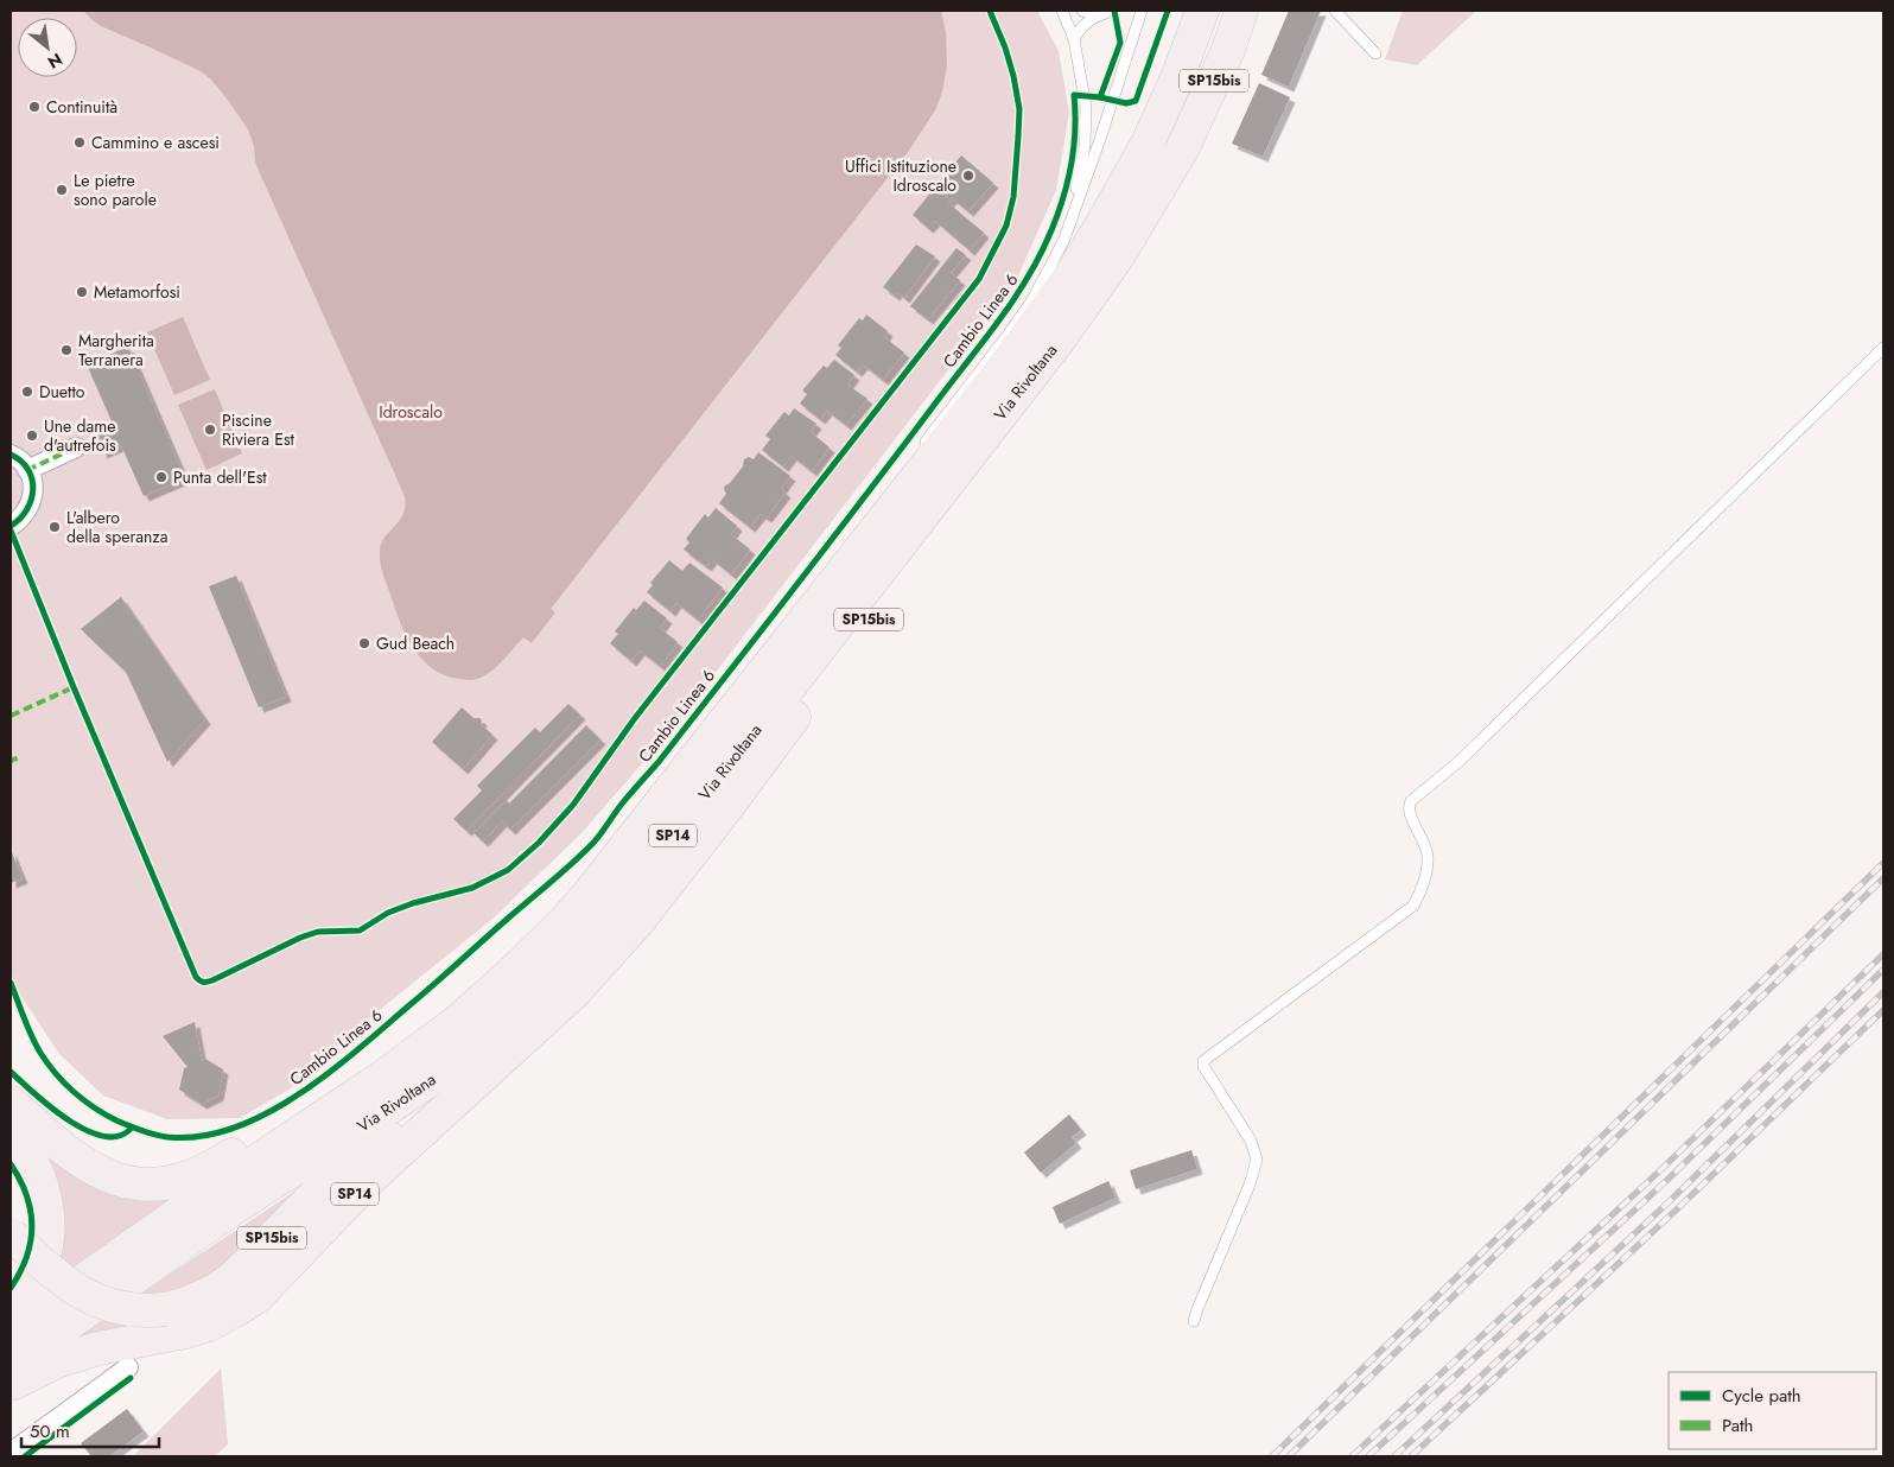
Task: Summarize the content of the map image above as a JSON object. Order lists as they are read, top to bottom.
{
  "streets": {
    "highway": ["SP15bis", "Via Rivoltana", "SP14"],
    "cycle path": ["Cambio Linea 6"]
  },
  "crossings": [
    ["SP15bis", "Via Rivoltana"],
    ["SP15bis", "SP14"]
  ],
  "parks": ["Idroscalo"],
  "places": [
    "Continuità",
    "Cammino e ascesi",
    "Uffici Istituzione Idroscalo",
    "Le pietre sono parole",
    "Metamorfosi",
    "Margherita Terranera",
    "Duetto",
    "Piscine Riviera Est",
    "Une dame d'autrefois",
    "Punta dell'Est",
    "L'albero della speranza",
    "Gud Beach"
  ],
  "legend": ["Cycle path", "Path"],
  "scale_bar": "50 m",
  "north": "bottom right"
}
